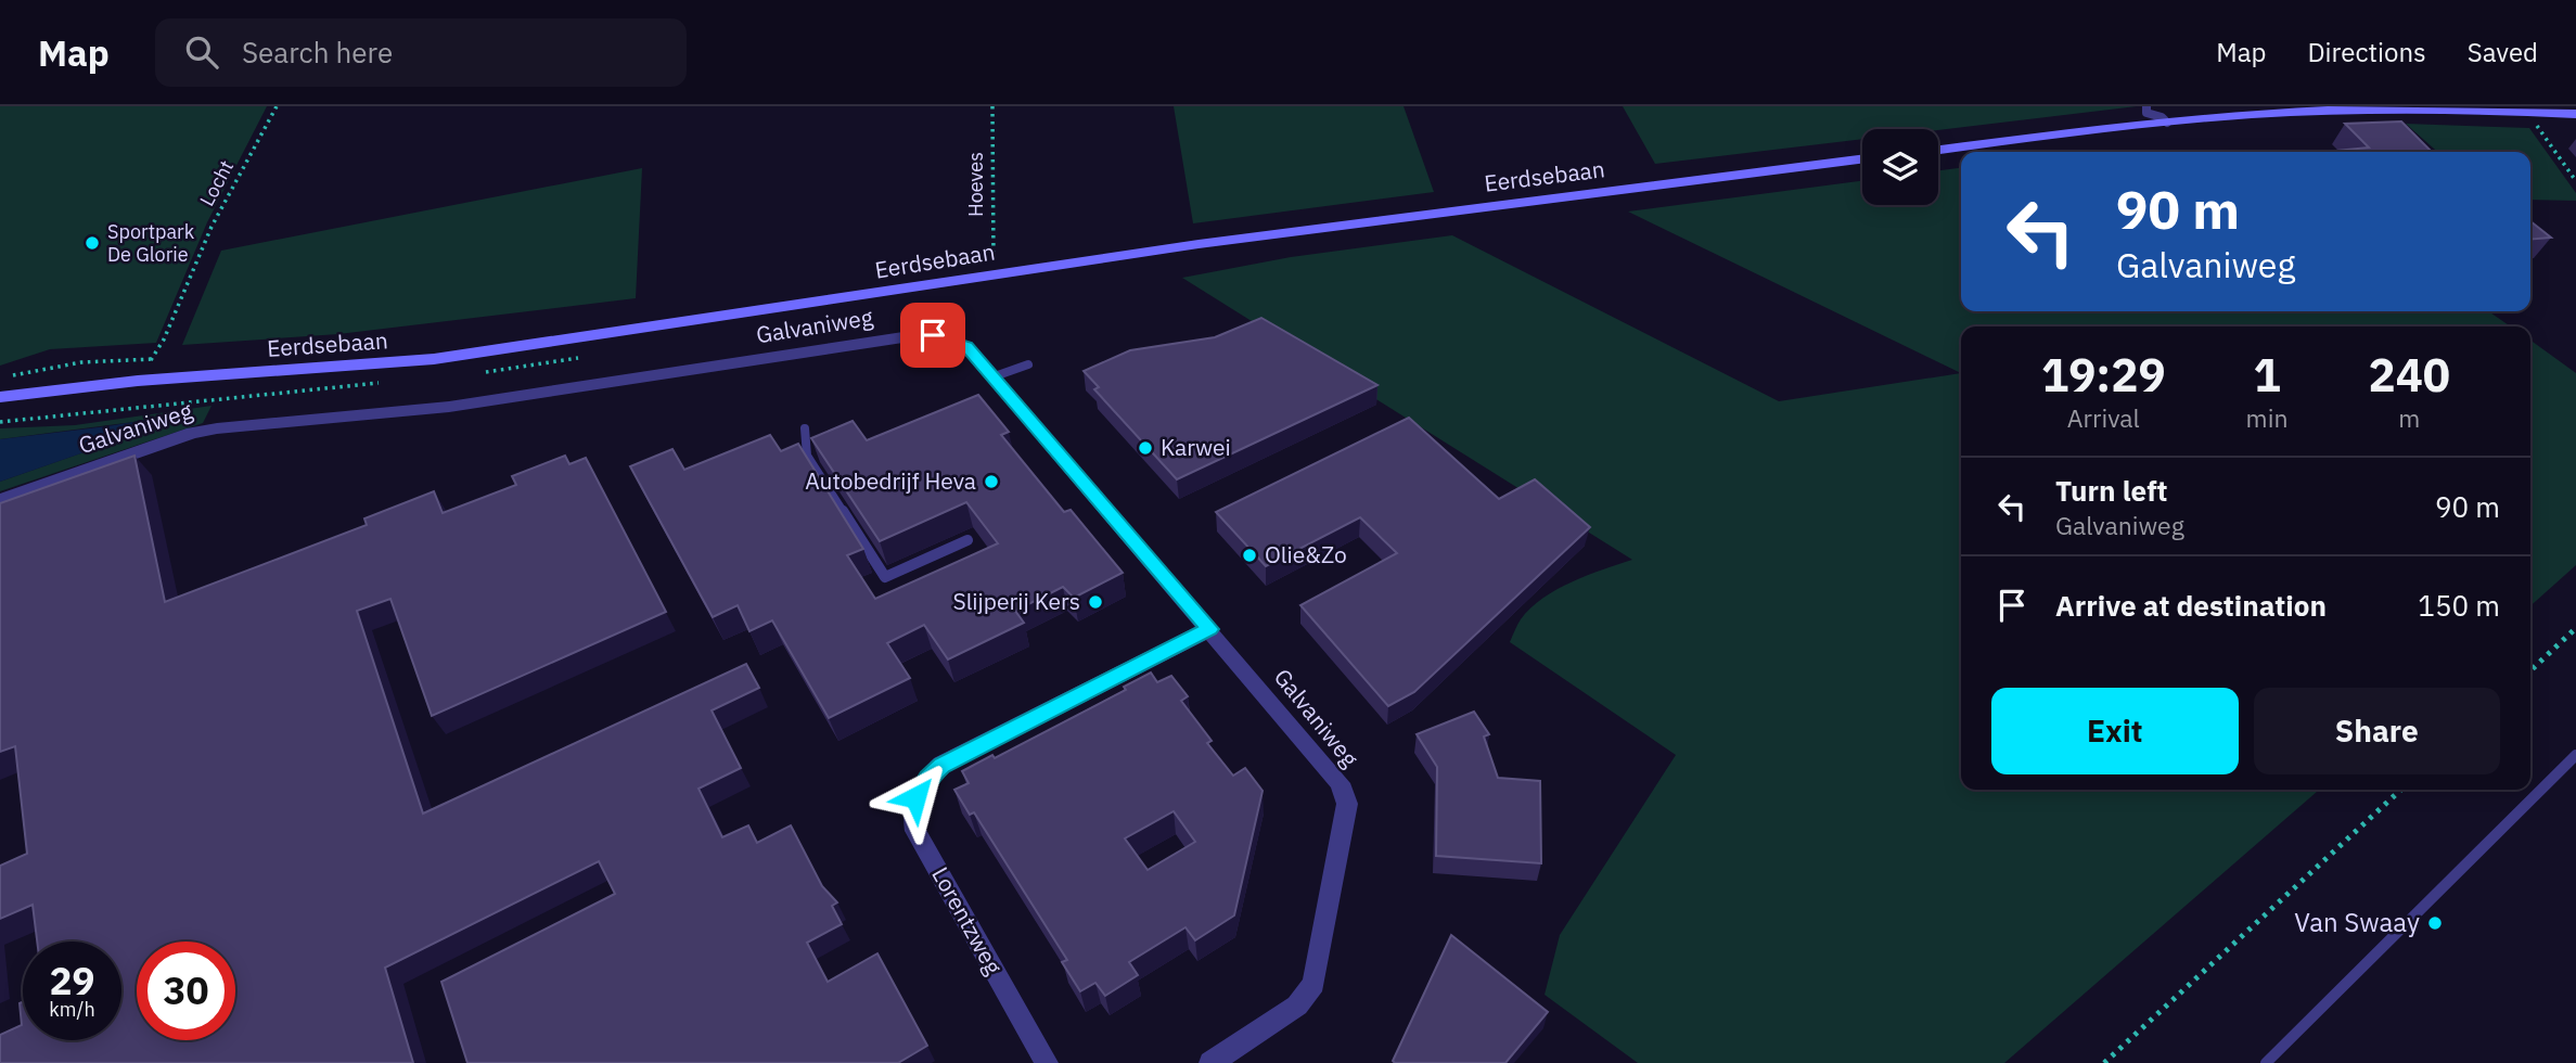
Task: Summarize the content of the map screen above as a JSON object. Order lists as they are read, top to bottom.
{
  "streets": {
    "main road": ["Eerdsebaan"],
    "street": ["Galvaniweg", "Lorentzweg"],
    "path": ["Locht", "Hoeves"]
  },
  "crossings": [
    ["Galvaniweg", "Lorentzweg"]
  ],
  "places": [
    "Sportpark De Glorie",
    "Karwei",
    "Autobedrijf Heva",
    "Olie&Zo",
    "Slijperij Kers",
    "Van Swaay"
  ],
  "page": {
    "header": "Map",
    "search": "Search here",
    "nav": ["Map", "Directions", "Saved"],
    "turn": ["90 m", "Galvaniweg"],
    "eta": [
      "19:29",
      "Arrival",
      "1",
      "min",
      "240",
      "m"
    ],
    "list": [
      {
        "name": "Turn left",
        "note": "Galvaniweg",
        "value": "90 m"
      },
      {
        "name": "Arrive at destination",
        "value": "150 m"
      }
    ],
    "buttons": ["Exit", "Share"],
    "speed": "29 km/h",
    "limit": "30"
  }
}
